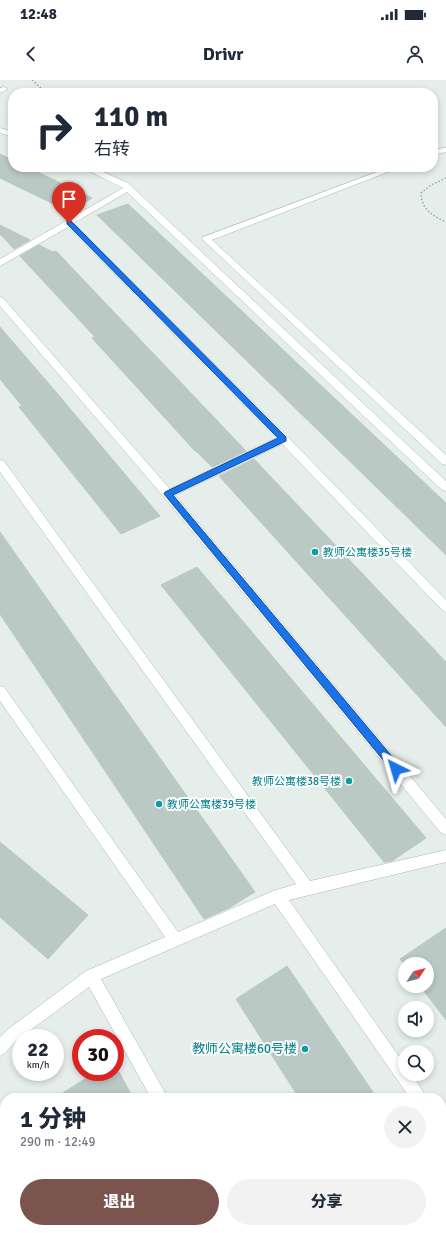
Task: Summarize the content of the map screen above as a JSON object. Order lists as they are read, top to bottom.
{
  "places": [
    "教师公寓楼35号楼",
    "教师公寓楼38号楼",
    "教师公寓楼39号楼",
    "教师公寓楼60号楼"
  ],
  "north": "top right",
  "page": {
    "status": "12:48",
    "header": "Drivr",
    "turn": ["110 m", "右转"],
    "speed": "22 km/h",
    "limit": "30",
    "heading": ["1 分钟", "290 m · 12:49"],
    "buttons": ["退出", "分享"]
  }
}
